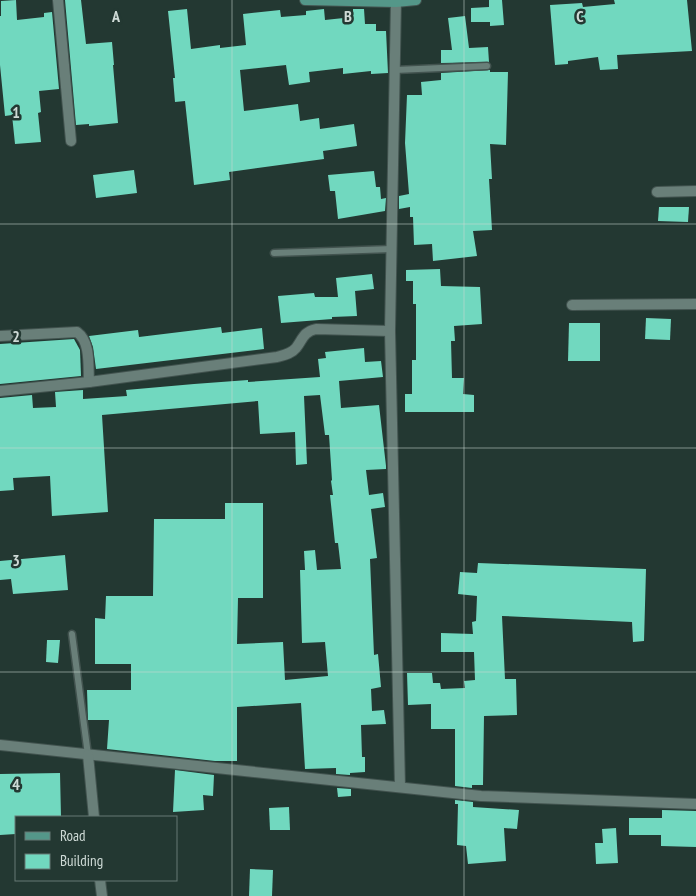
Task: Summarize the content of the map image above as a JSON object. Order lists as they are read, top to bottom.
{
  "legend": ["Road", "Building"],
  "grid": {
    "columns": ["A", "B", "C"],
    "rows": [
      "1",
      "2",
      "3",
      "4"
    ]
  }
}
